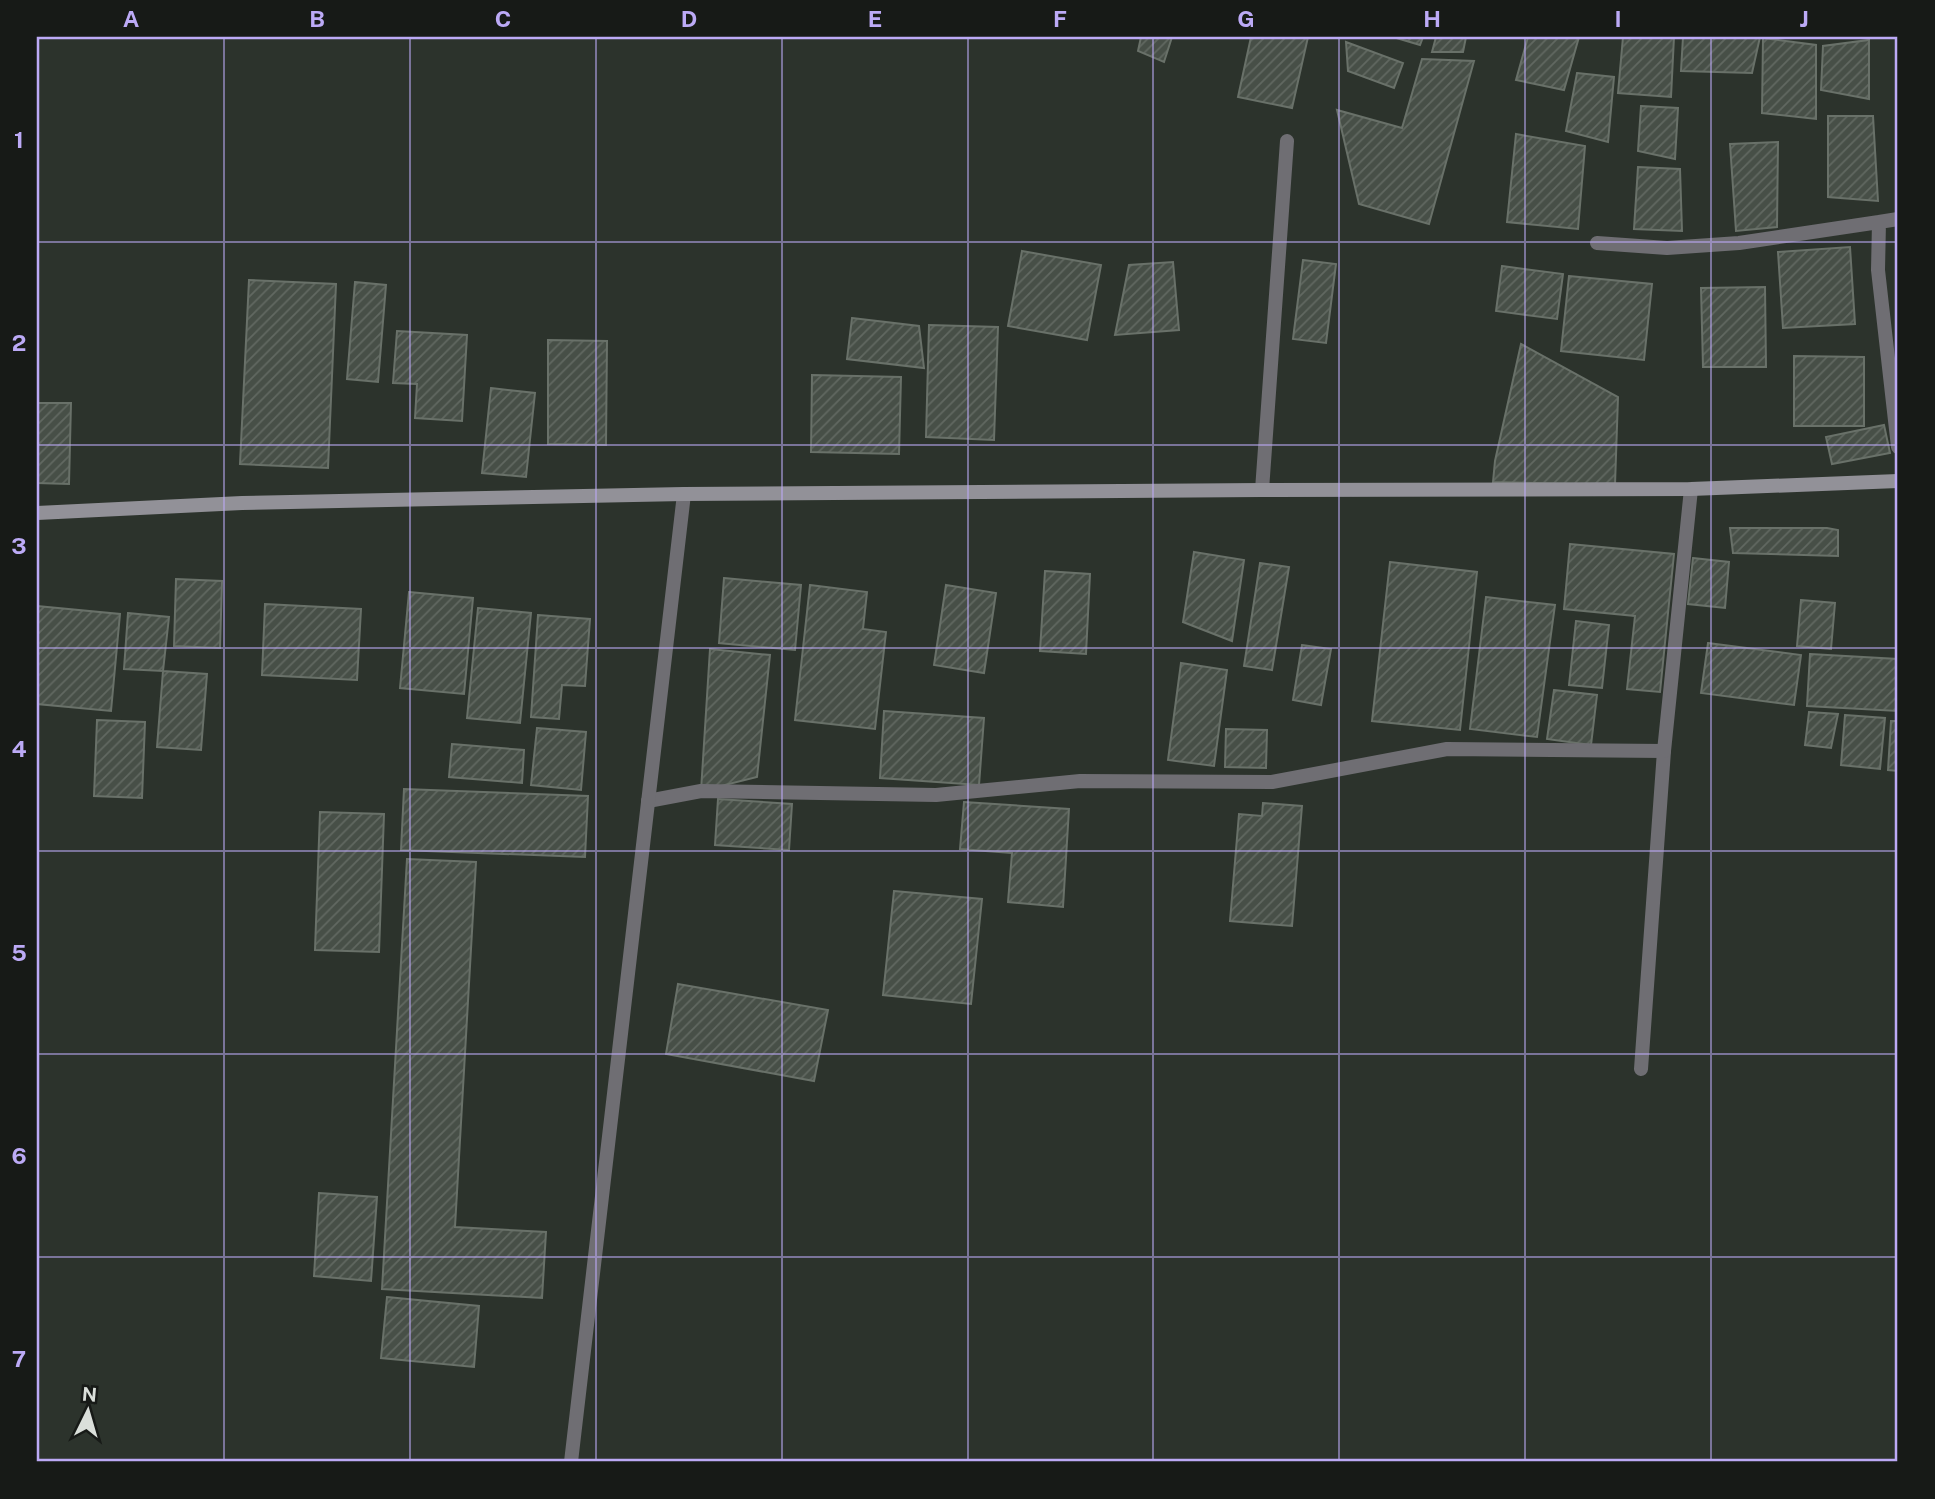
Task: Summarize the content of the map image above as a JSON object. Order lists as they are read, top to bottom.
{
  "north": "top",
  "grid": {
    "columns": [
      "A",
      "B",
      "C",
      "D",
      "E",
      "F",
      "G",
      "H",
      "I",
      "J"
    ],
    "rows": [
      "1",
      "2",
      "3",
      "4",
      "5",
      "6",
      "7"
    ]
  }
}
